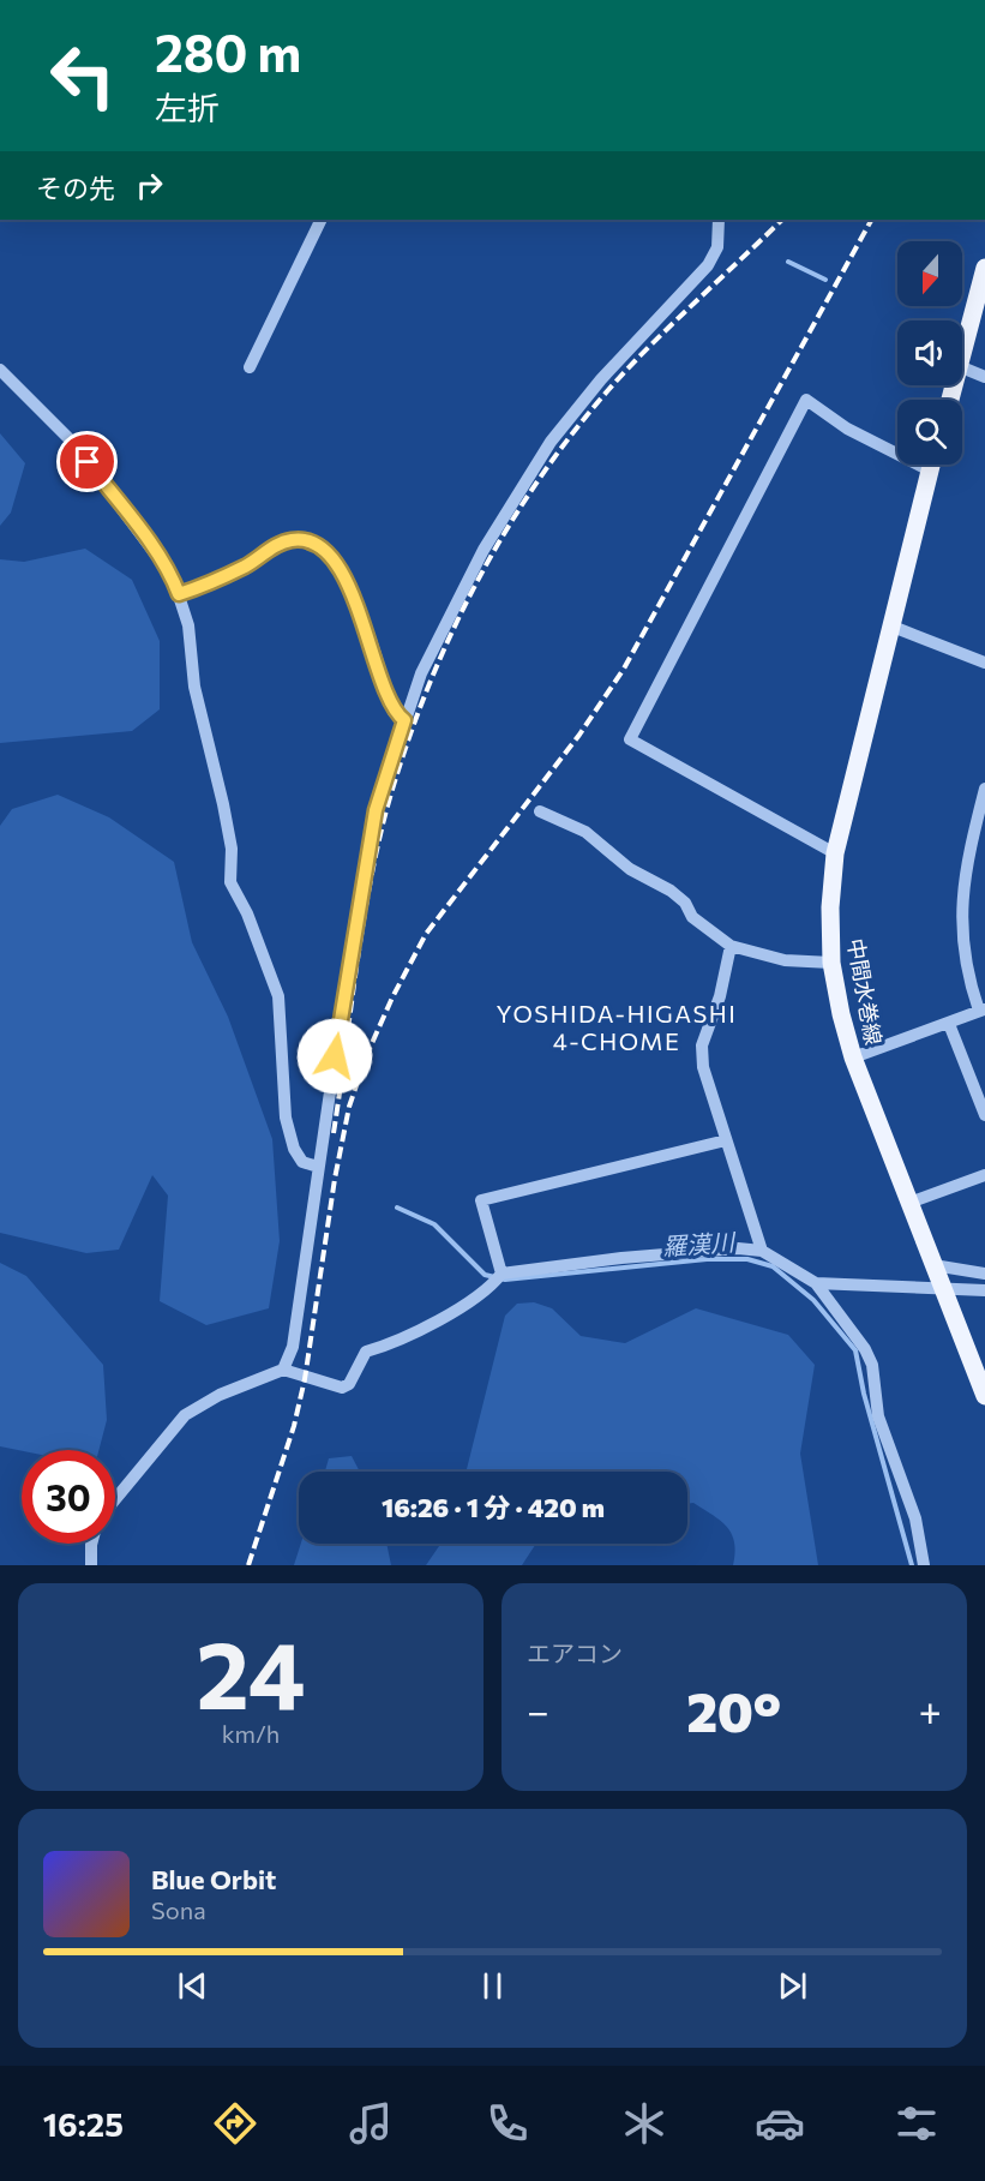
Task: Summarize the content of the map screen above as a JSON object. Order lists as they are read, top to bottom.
{
  "streets": {
    "main road": ["中間水巻線"]
  },
  "districts": ["YOSHIDA-HIGASHI 4-CHOME"],
  "water": ["羅漢川"],
  "north": "bottom",
  "page": {
    "turn": ["280 m", "左折"],
    "then": "その先",
    "limit": "30",
    "trip": "16:26 · 1 分 · 420 m",
    "tile": [
      ["24", "km/h"],
      "エアコン"
    ],
    "heat": ["−", "20°", "+"],
    "song": ["Blue Orbit", "Sona"],
    "tabs": "16:25"
  }
}
